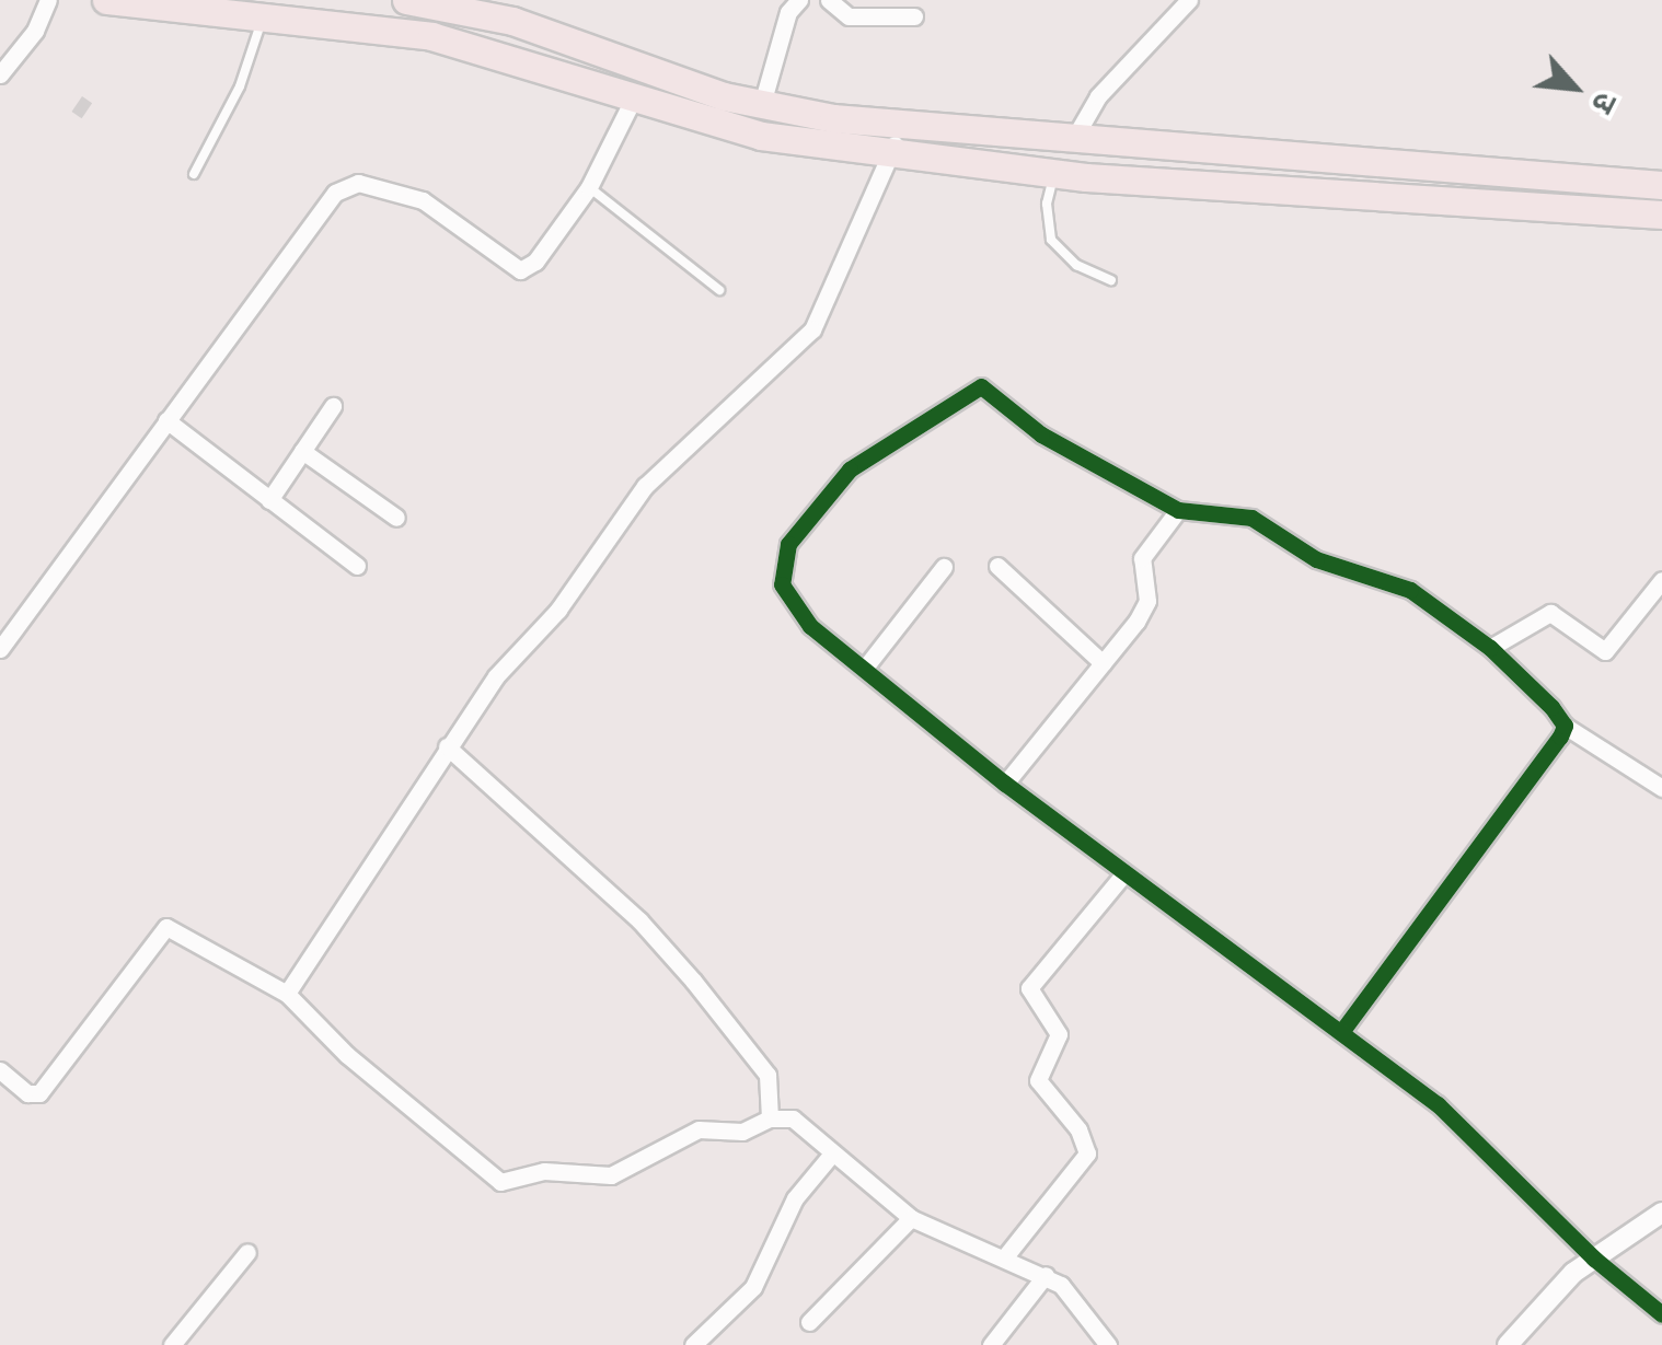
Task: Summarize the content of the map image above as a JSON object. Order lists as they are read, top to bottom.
{
  "north": "bottom right"
}
